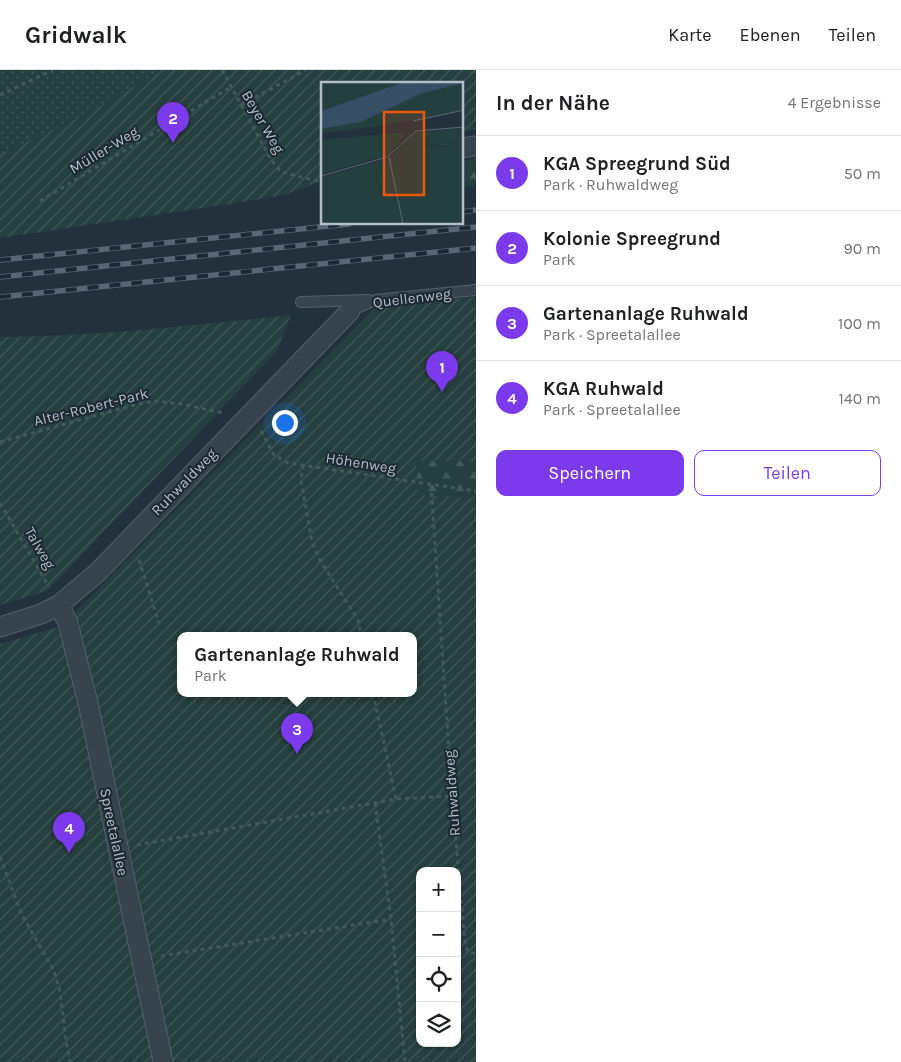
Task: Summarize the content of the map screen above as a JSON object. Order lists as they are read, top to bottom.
{
  "streets": {
    "street": ["Ruhwaldweg", "Spreetalallee"],
    "lane": ["Quellenweg"],
    "path": [
      "Beyer Weg",
      "Müller-Weg",
      "Alter-Robert-Park",
      "Höhenweg",
      "Talweg"
    ]
  },
  "crossings": [
    ["Beyer Weg", "Müller-Weg"],
    ["Quellenweg", "Ruhwaldweg"],
    ["Alter-Robert-Park", "Höhenweg"],
    ["Alter-Robert-Park", "Ruhwaldweg"],
    ["Höhenweg", "Ruhwaldweg"],
    ["Ruhwaldweg", "Talweg"],
    ["Ruhwaldweg", "Spreetalallee"],
    ["Talweg", "Spreetalallee"]
  ],
  "page": {
    "header": "Gridwalk",
    "nav": ["Karte", "Ebenen", "Teilen"],
    "heading": ["In der Nähe", "4 Ergebnisse"],
    "pins": [
      "2",
      "1",
      "3",
      "4"
    ],
    "list": [
      {
        "mark": "1",
        "name": "KGA Spreegrund Süd",
        "note": "Park · Ruhwaldweg",
        "value": "50 m"
      },
      {
        "mark": "2",
        "name": "Kolonie Spreegrund",
        "note": "Park",
        "value": "90 m"
      },
      {
        "mark": "3",
        "name": "Gartenanlage Ruhwald",
        "note": "Park · Spreetalallee",
        "value": "100 m"
      },
      {
        "mark": "4",
        "name": "KGA Ruhwald",
        "note": "Park · Spreetalallee",
        "value": "140 m"
      }
    ],
    "buttons": ["Speichern", "Teilen"],
    "popup": ["Gartenanlage Ruhwald", "Park"],
    "map_buttons": ["+", "−"]
  }
}
